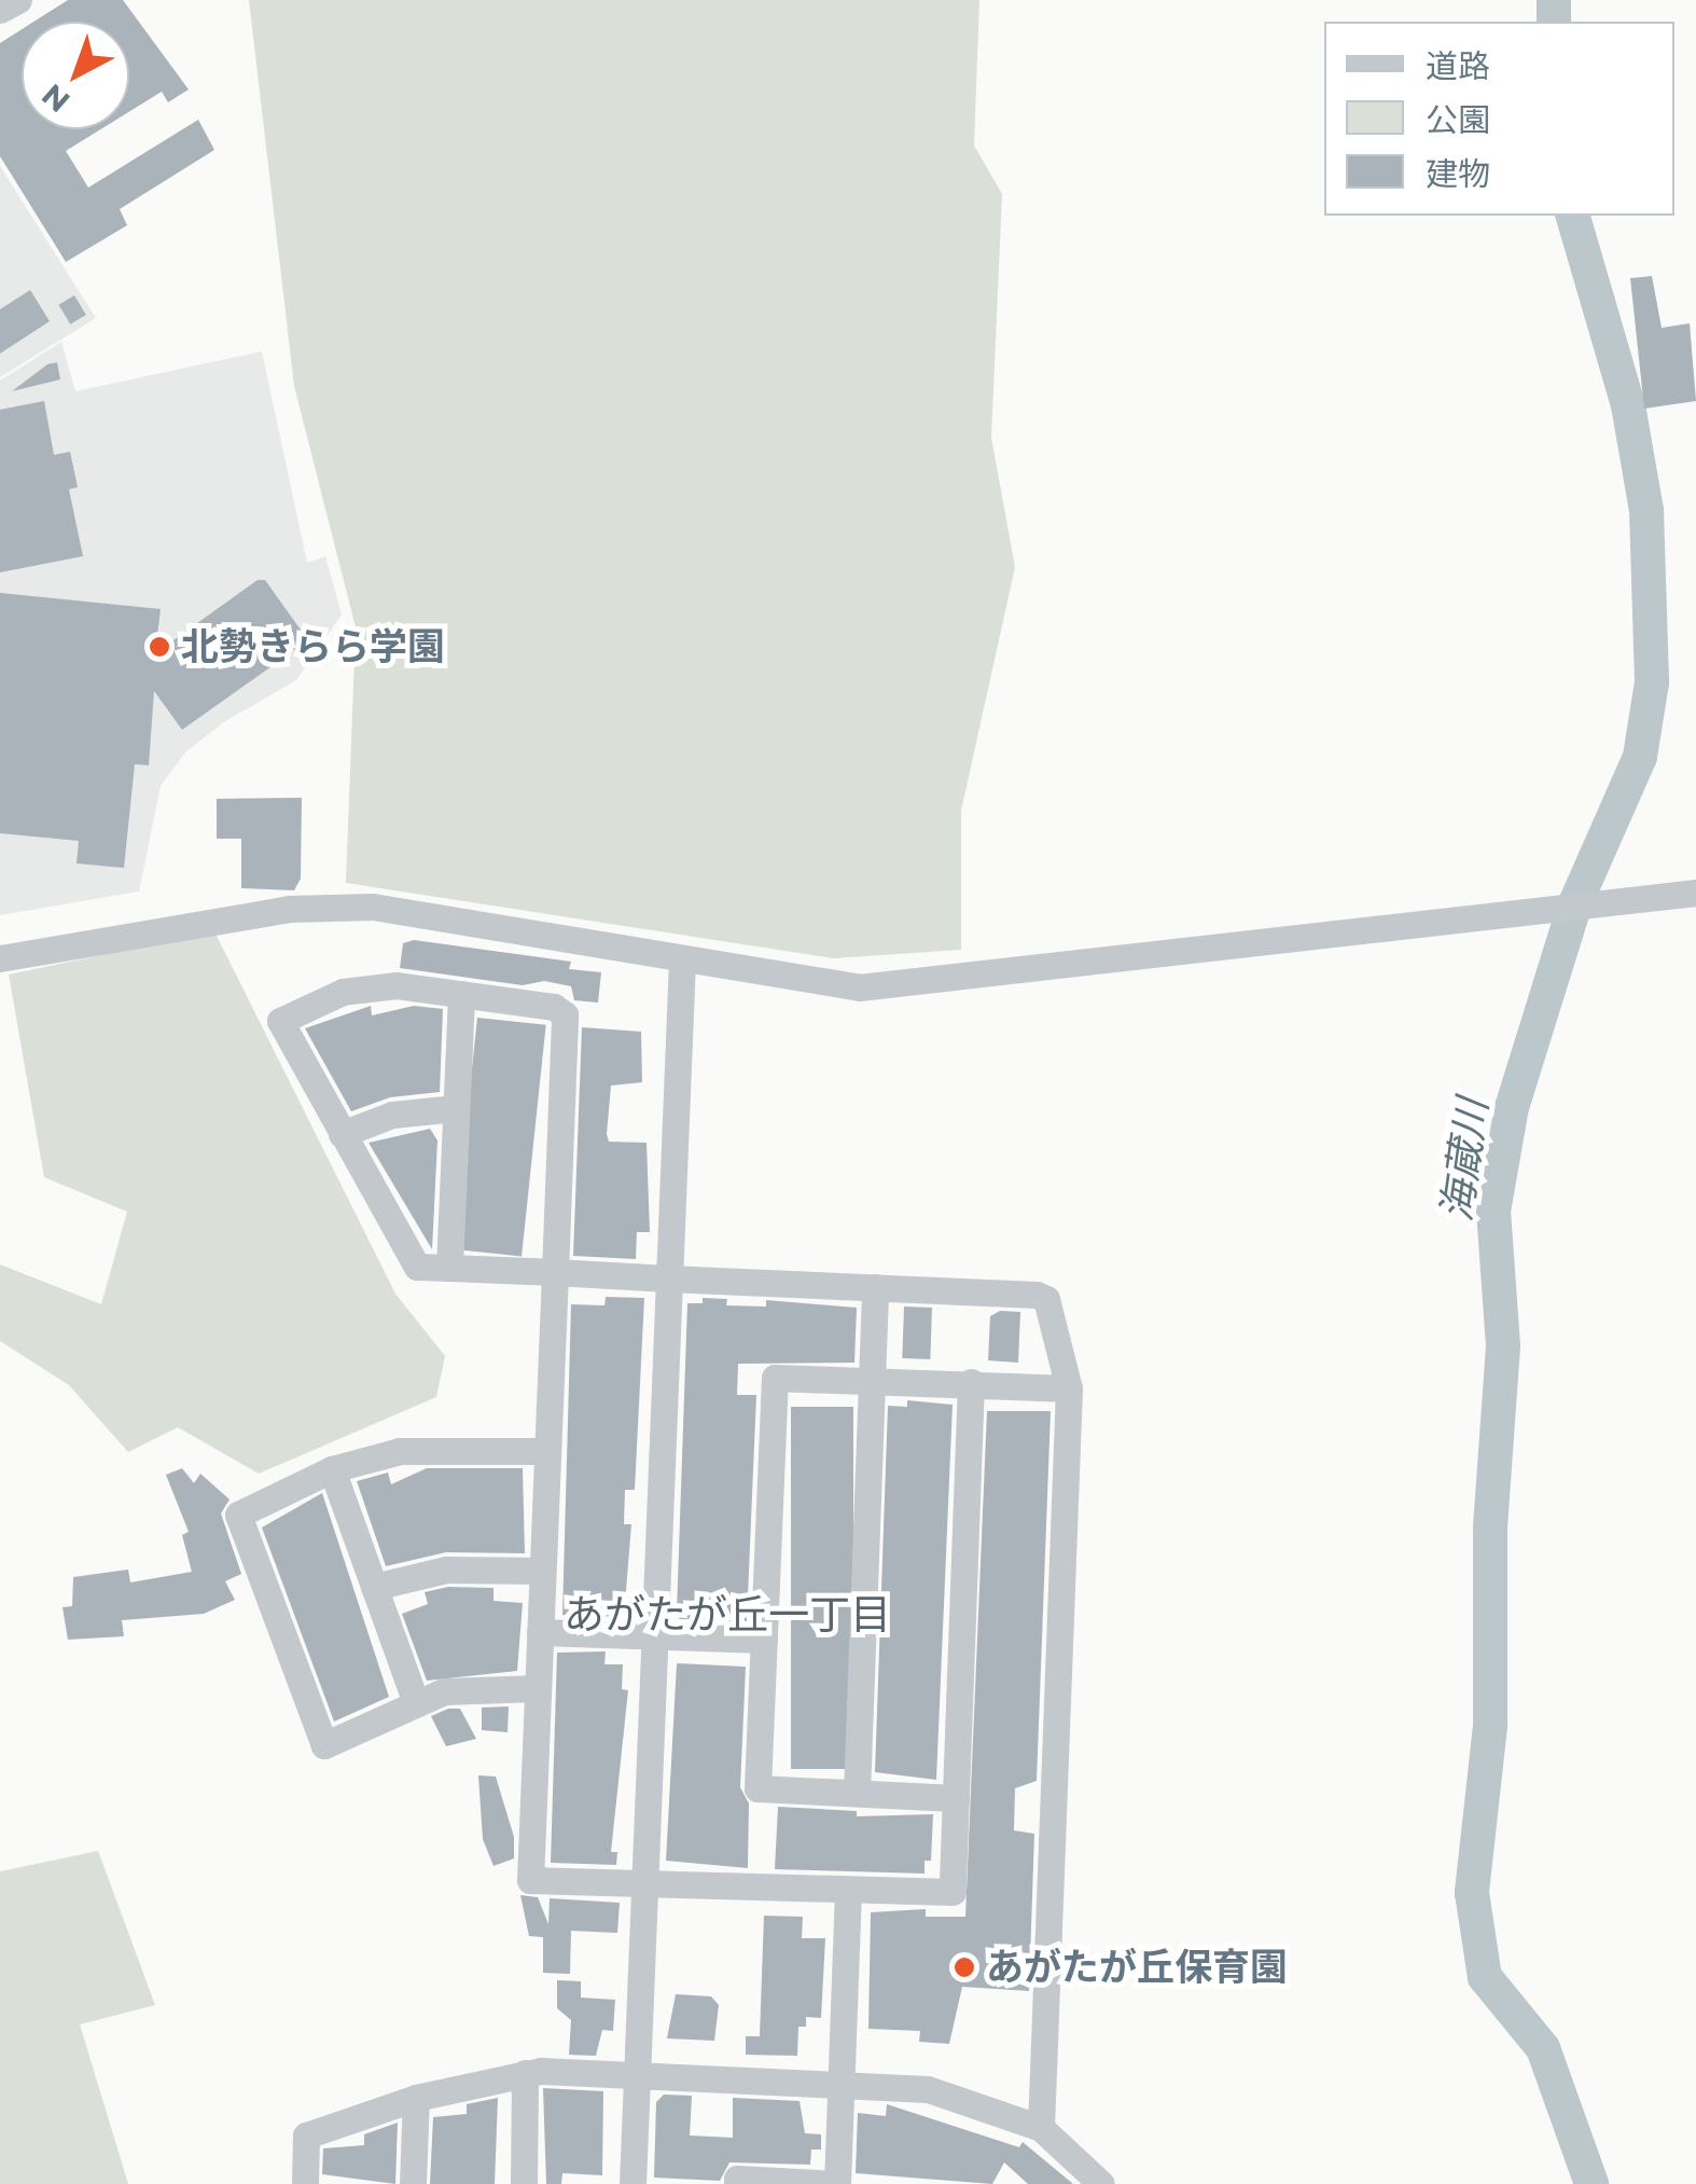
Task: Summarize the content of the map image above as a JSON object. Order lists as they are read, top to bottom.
{
  "districts": ["あがたが丘一丁目"],
  "water": ["海蔵川"],
  "places": ["北勢きらら学園", "あがたが丘保育園"],
  "legend": ["道路", "公園", "建物"],
  "north": "bottom left"
}
